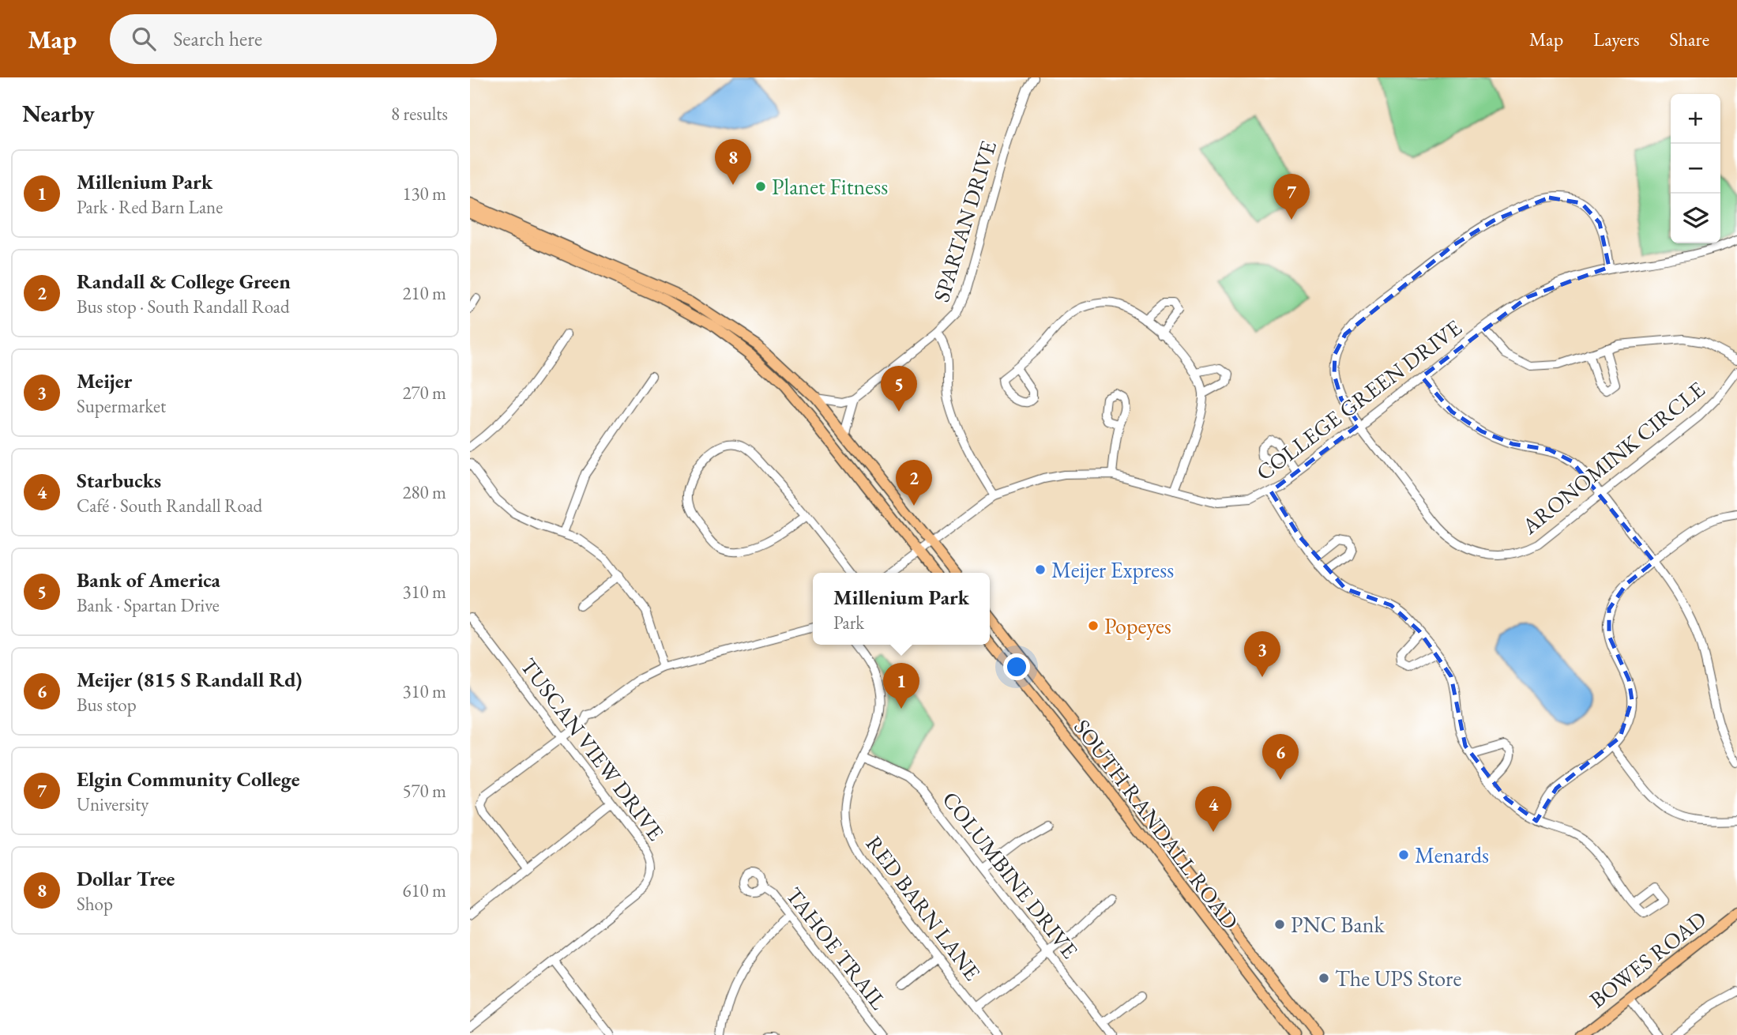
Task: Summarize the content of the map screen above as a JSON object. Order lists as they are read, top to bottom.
{
  "streets": {
    "main road": ["SOUTH RANDALL ROAD", "BOWES ROAD"],
    "street": [
      "SPARTAN DRIVE",
      "COLLEGE GREEN DRIVE",
      "ARONOMINK CIRCLE",
      "TUSCAN VIEW DRIVE",
      "COLUMBINE DRIVE",
      "RED BARN LANE",
      "TAHOE TRAIL"
    ]
  },
  "crossings": [
    ["COLLEGE GREEN DRIVE", "ARONOMINK CIRCLE"],
    ["COLUMBINE DRIVE", "RED BARN LANE"]
  ],
  "places": [
    "Planet Fitness",
    "Meijer Express",
    "Popeyes",
    "Menards",
    "PNC Bank",
    "The UPS Store"
  ],
  "page": {
    "header": "Map",
    "search": "Search here",
    "nav": ["Map", "Layers", "Share"],
    "heading": ["Nearby", "8 results"],
    "map_buttons": ["+", "−"],
    "pins": [
      "8",
      "7",
      "5",
      "2",
      "3",
      "1",
      "6",
      "4"
    ],
    "list": [
      {
        "mark": "1",
        "name": "Millenium Park",
        "note": "Park · Red Barn Lane",
        "value": "130 m"
      },
      {
        "mark": "2",
        "name": "Randall & College Green",
        "note": "Bus stop · South Randall Road",
        "value": "210 m"
      },
      {
        "mark": "3",
        "name": "Meijer",
        "note": "Supermarket",
        "value": "270 m"
      },
      {
        "mark": "4",
        "name": "Starbucks",
        "note": "Café · South Randall Road",
        "value": "280 m"
      },
      {
        "mark": "5",
        "name": "Bank of America",
        "note": "Bank · Spartan Drive",
        "value": "310 m"
      },
      {
        "mark": "6",
        "name": "Meijer (815 S Randall Rd)",
        "note": "Bus stop",
        "value": "310 m"
      },
      {
        "mark": "7",
        "name": "Elgin Community College",
        "note": "University",
        "value": "570 m"
      },
      {
        "mark": "8",
        "name": "Dollar Tree",
        "note": "Shop",
        "value": "610 m"
      }
    ],
    "popup": ["Millenium Park", "Park"]
  }
}
